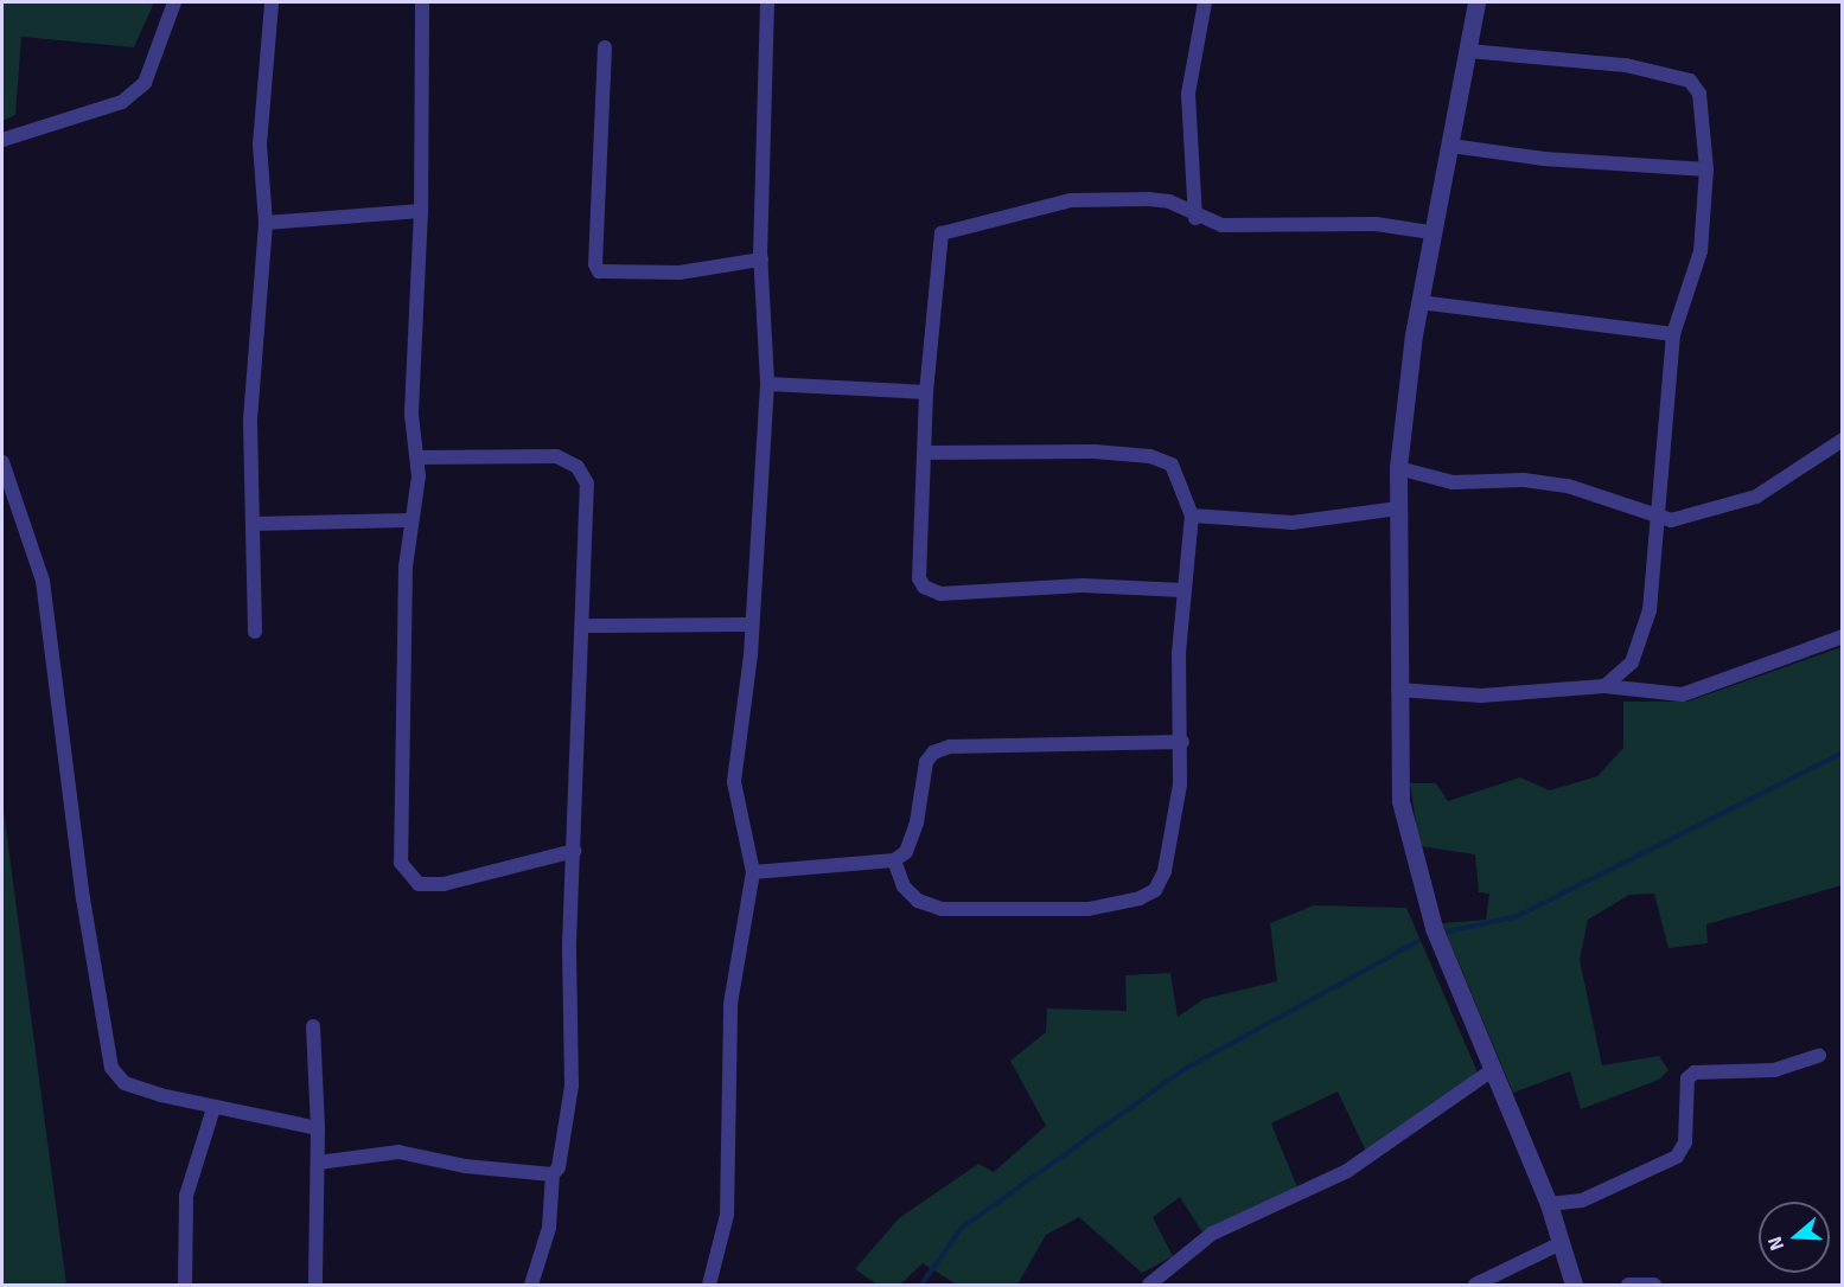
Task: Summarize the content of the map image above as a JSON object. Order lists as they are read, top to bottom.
{
  "north": "left"
}
